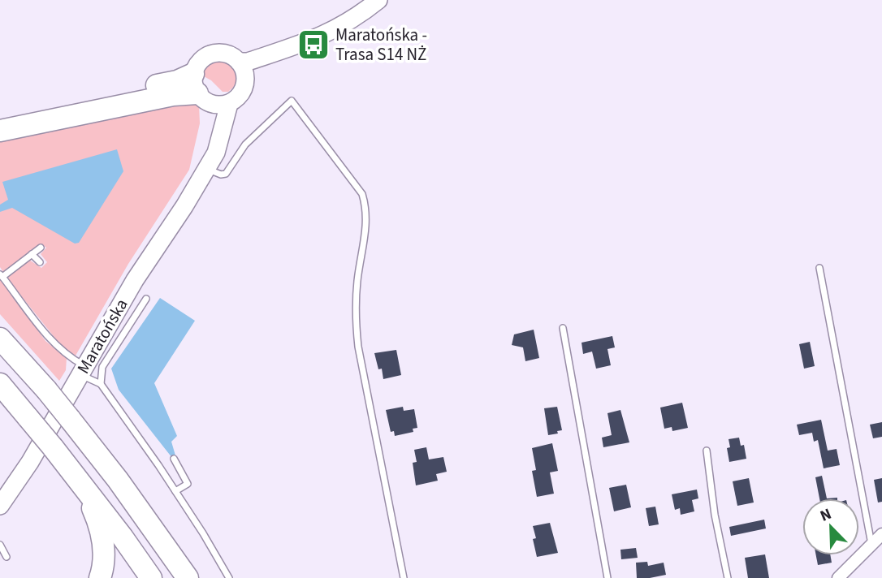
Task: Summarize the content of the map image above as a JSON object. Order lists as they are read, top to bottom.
{
  "streets": {
    "main road": ["Maratońska"]
  },
  "places": {
    "bus stop": ["Maratońska - Trasa S14 NŻ"]
  },
  "north": "top left"
}
